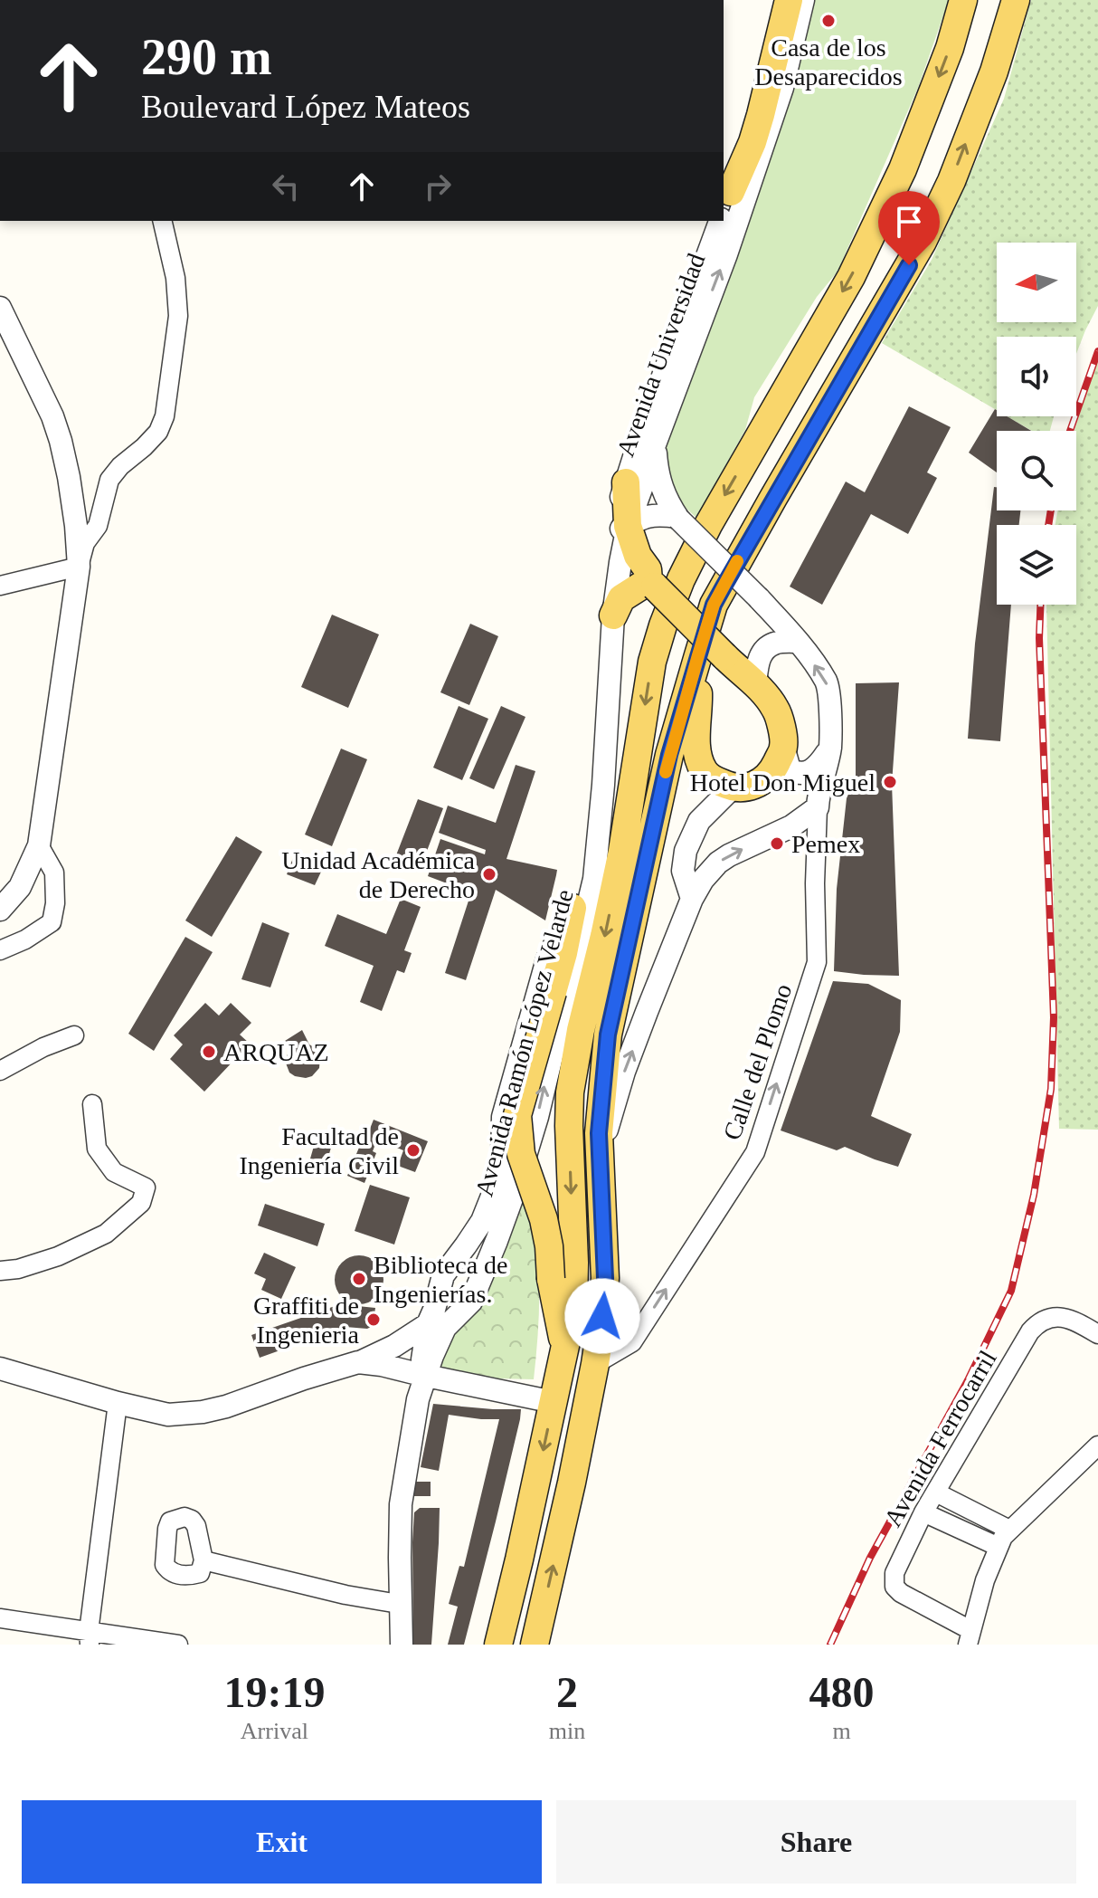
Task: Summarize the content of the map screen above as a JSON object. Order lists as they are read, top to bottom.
{
  "streets": {
    "street": [
      "Avenida Universidad",
      "Avenida Ramón López Velarde",
      "Calle del Plomo",
      "Avenida Ferrocarril"
    ]
  },
  "crossings": [
    ["Avenida Universidad", "Avenida Ramón López Velarde"]
  ],
  "places": [
    "Casa de los Desaparecidos",
    "Hotel Don Miguel",
    "Pemex",
    "Unidad Académica de Derecho",
    "ARQUAZ",
    "Facultad de Ingeniería Civil",
    "Biblioteca de Ingenierías.",
    "Graffiti de Ingenieria"
  ],
  "north": "left",
  "page": {
    "turn": ["290 m", "Boulevard López Mateos"],
    "eta": [
      "19:19",
      "Arrival",
      "2",
      "min",
      "480",
      "m"
    ],
    "buttons": ["Exit", "Share"]
  }
}
